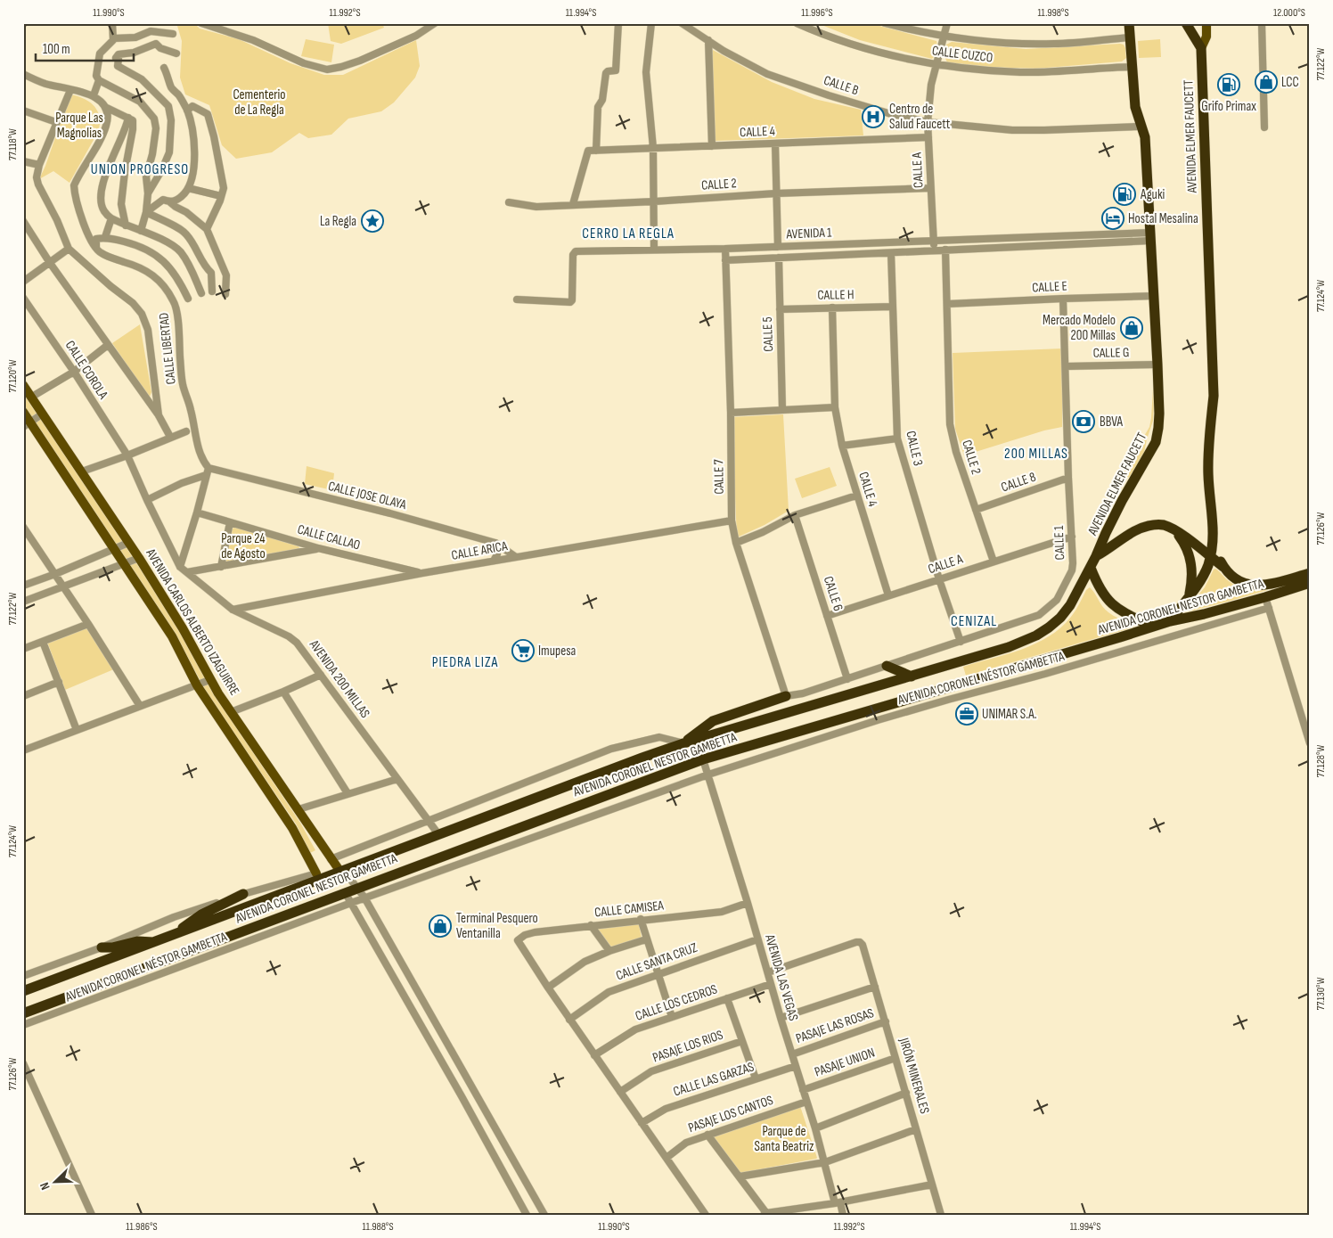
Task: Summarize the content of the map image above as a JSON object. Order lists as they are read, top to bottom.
{
  "streets": {
    "highway": ["AVENIDA ELMER FAUCETT", "AVENIDA CORONEL NESTOR GAMBETTA"],
    "main road": ["AVENIDA CARLOS ALBERTO IZAGUIRRE"],
    "street": [
      "CALLE CUZCO",
      "CALLE B",
      "CALLE 4",
      "CALLE A",
      "CALLE 2",
      "AVENIDA 1",
      "CALLE E",
      "CALLE H",
      "CALLE 5",
      "CALLE LIBERTAD",
      "CALLE G",
      "CALLE COROLA",
      "CALLE 3",
      "CALLE 7",
      "CALLE 8",
      "CALLE JOSE OLAYA",
      "CALLE CALLAO",
      "CALLE 1",
      "CALLE ARICA",
      "CALLE 6",
      "AVENIDA CORONEL NÉSTOR GAMBETTA",
      "AVENIDA 200 MILLAS",
      "CALLE CAMISEA",
      "CALLE SANTA CRUZ",
      "AVENIDA LAS VEGAS",
      "CALLE LOS CEDROS",
      "PASAJE LAS ROSAS",
      "PASAJE LOS RIOS",
      "PASAJE UNION",
      "JIRÓN MINERALES",
      "CALLE LAS GARZAS",
      "PASAJE LOS CANTOS"
    ]
  },
  "crossings": [
    ["CALLE CUZCO", "AVENIDA ELMER FAUCETT"],
    ["CALLE CUZCO", "CALLE A"],
    ["CALLE B", "AVENIDA ELMER FAUCETT"],
    ["CALLE B", "CALLE A"],
    ["CALLE 4", "CALLE A"],
    ["CALLE 4", "CALLE 2"],
    ["CALLE 4", "CALLE H"],
    ["AVENIDA ELMER FAUCETT", "AVENIDA 1"],
    ["AVENIDA ELMER FAUCETT", "CALLE E"],
    ["AVENIDA ELMER FAUCETT", "CALLE G"],
    ["AVENIDA ELMER FAUCETT", "AVENIDA CORONEL NESTOR GAMBETTA"],
    ["CALLE A", "CALLE 2"],
    ["CALLE A", "AVENIDA 1"],
    ["CALLE A", "CALLE 3"],
    ["CALLE A", "CALLE 1"],
    ["CALLE A", "CALLE 6"],
    ["CALLE 2", "AVENIDA 1"],
    ["CALLE 2", "CALLE E"],
    ["CALLE 2", "CALLE 8"],
    ["AVENIDA 1", "CALLE 5"],
    ["AVENIDA 1", "CALLE 3"],
    ["AVENIDA 1", "CALLE 7"],
    ["CALLE E", "CALLE 1"],
    ["CALLE H", "CALLE 5"],
    ["CALLE H", "CALLE 3"],
    ["CALLE LIBERTAD", "CALLE JOSE OLAYA"],
    ["CALLE G", "CALLE 1"],
    ["CALLE COROLA", "AVENIDA 200 MILLAS"],
    ["CALLE 3", "CALLE 1"],
    ["CALLE 7", "CALLE 1"],
    ["CALLE 7", "CALLE ARICA"],
    ["CALLE 8", "CALLE 1"],
    ["CALLE JOSE OLAYA", "CALLE ARICA"],
    ["CALLE CALLAO", "CALLE ARICA"],
    ["CALLE 1", "CALLE 6"],
    ["CALLE ARICA", "AVENIDA 200 MILLAS"],
    ["AVENIDA CORONEL NESTOR GAMBETTA", "AVENIDA CARLOS ALBERTO IZAGUIRRE"],
    ["AVENIDA CORONEL NESTOR GAMBETTA", "AVENIDA 200 MILLAS"],
    ["AVENIDA CORONEL NESTOR GAMBETTA", "AVENIDA LAS VEGAS"],
    ["AVENIDA CORONEL NÉSTOR GAMBETTA", "AVENIDA LAS VEGAS"],
    ["CALLE CAMISEA", "AVENIDA LAS VEGAS"],
    ["CALLE SANTA CRUZ", "AVENIDA LAS VEGAS"],
    ["AVENIDA LAS VEGAS", "CALLE LOS CEDROS"],
    ["AVENIDA LAS VEGAS", "PASAJE LAS ROSAS"],
    ["AVENIDA LAS VEGAS", "PASAJE UNION"],
    ["AVENIDA LAS VEGAS", "JIRÓN MINERALES"],
    ["AVENIDA LAS VEGAS", "CALLE LAS GARZAS"],
    ["AVENIDA LAS VEGAS", "PASAJE LOS CANTOS"],
    ["PASAJE LAS ROSAS", "JIRÓN MINERALES"],
    ["PASAJE UNION", "JIRÓN MINERALES"]
  ],
  "districts": [
    "UNION PROGRESO",
    "CERRO LA REGLA",
    "200 MILLAS",
    "CENIZAL",
    "PIEDRA LIZA"
  ],
  "parks": [
    "Cementerio de La Regla",
    "Parque Las Magnolias",
    "Parque 24 de Agosto",
    "Parque de Santa Beatriz"
  ],
  "places": {
    "shop": ["LCC", "Mercado Modelo 200 Millas", "Terminal Pesquero Ventanilla"],
    "fuel station": ["Grifo Primax", "Aguki"],
    "hospital": ["Centro de Salud Faucett"],
    "hotel": ["Hostal Mesalina"],
    "place": ["La Regla"],
    "bank": ["BBVA"],
    "supermarket": ["Imupesa"],
    "office": ["UNIMAR S.A."]
  },
  "scale_bar": "100 m",
  "north": "bottom left",
  "coordinates": [
    "11.990°S",
    "11.992°S",
    "11.994°S",
    "11.996°S",
    "11.998°S",
    "12.000°S",
    "77.122°W",
    "77.118°W",
    "77.124°W",
    "77.120°W",
    "77.126°W",
    "77.128°W",
    "77.130°W",
    "11.986°S",
    "11.988°S"
  ]
}
